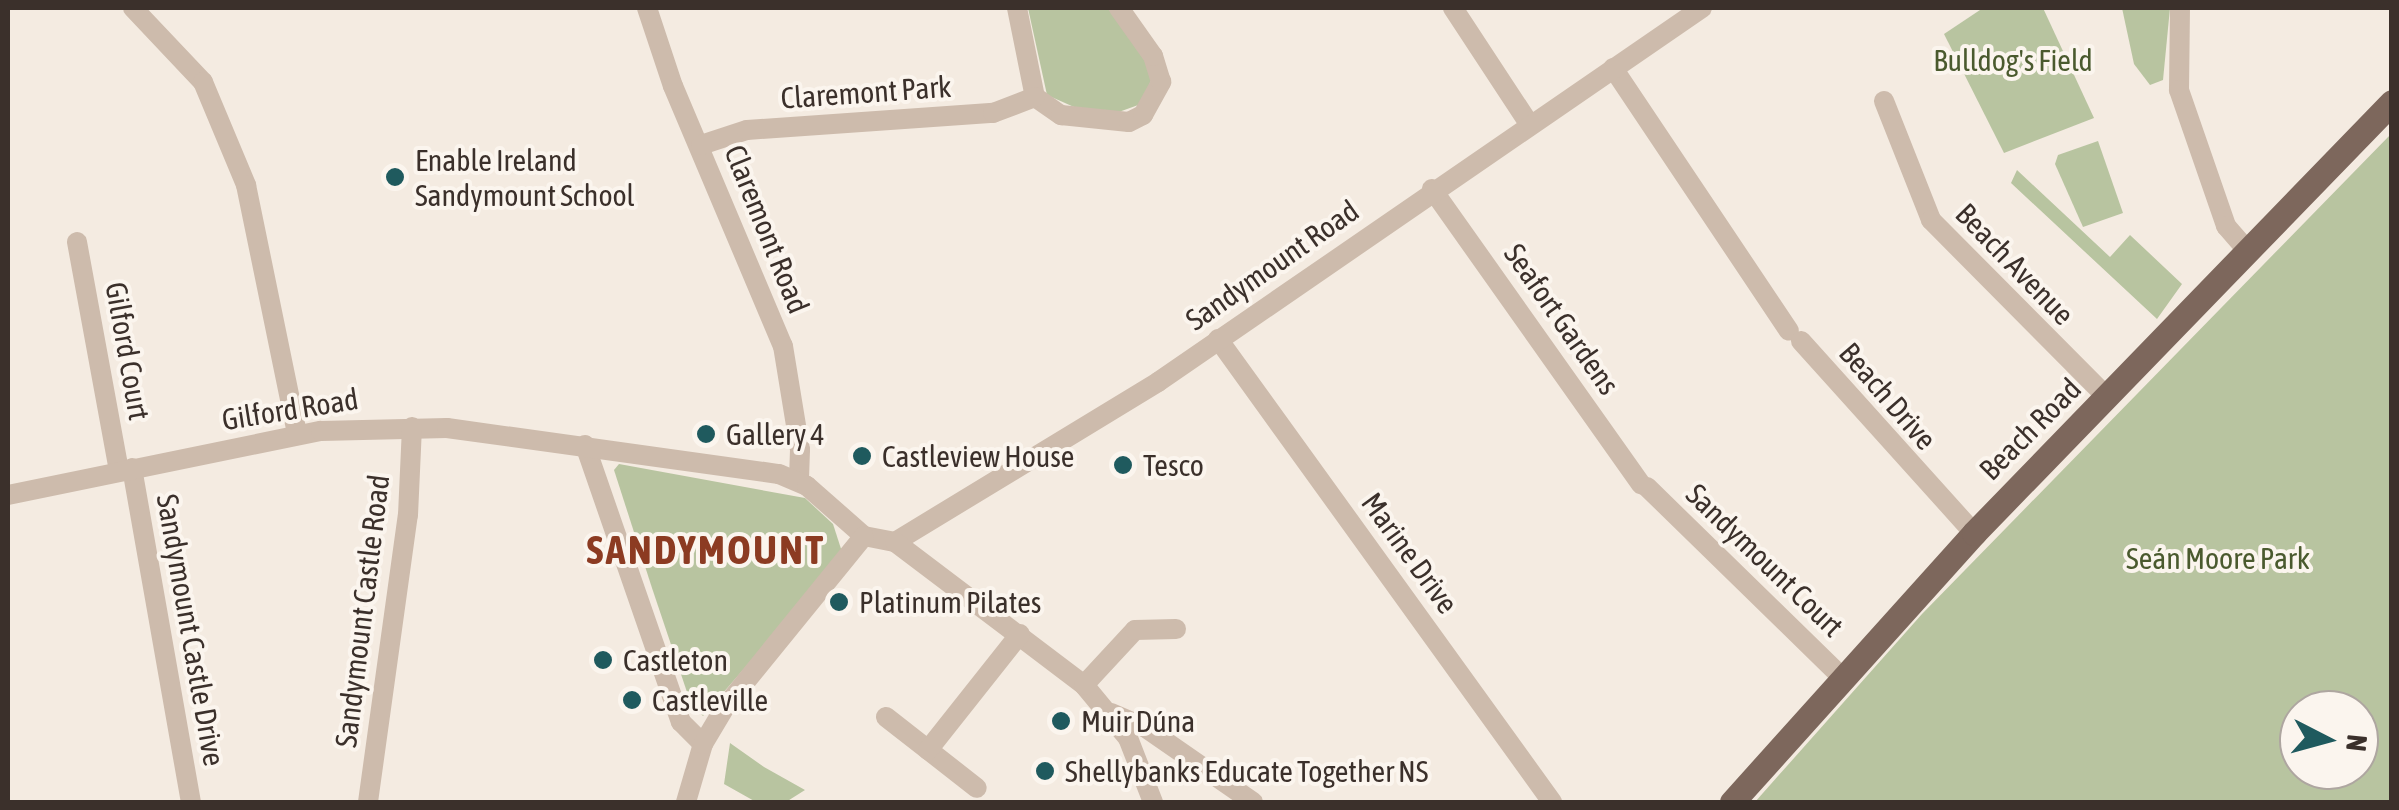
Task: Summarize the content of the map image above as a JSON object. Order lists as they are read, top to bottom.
{
  "streets": {
    "main road": ["Beach Road"],
    "street": [
      "Claremont Park",
      "Claremont Road",
      "Beach Avenue",
      "Sandymount Road",
      "Seafort Gardens",
      "Gilford Court",
      "Beach Drive",
      "Gilford Road",
      "Marine Drive",
      "Sandymount Court",
      "Sandymount Castle Road",
      "Sandymount Castle Drive"
    ]
  },
  "crossings": [
    ["Claremont Park", "Claremont Road"],
    ["Claremont Road", "Gilford Road"],
    ["Beach Avenue", "Beach Road"],
    ["Sandymount Road", "Seafort Gardens"],
    ["Sandymount Road", "Beach Drive"],
    ["Sandymount Road", "Marine Drive"],
    ["Seafort Gardens", "Sandymount Court"],
    ["Gilford Court", "Gilford Road"],
    ["Gilford Court", "Sandymount Castle Drive"],
    ["Beach Drive", "Beach Road"],
    ["Gilford Road", "Sandymount Castle Road"],
    ["Gilford Road", "Sandymount Castle Drive"],
    ["Beach Road", "Sandymount Court"]
  ],
  "districts": ["SANDYMOUNT"],
  "parks": ["Bulldog's Field", "Seán Moore Park"],
  "places": [
    "Enable Ireland Sandymount School",
    "Gallery 4",
    "Castleview House",
    "Tesco",
    "Platinum Pilates",
    "Castleton",
    "Castleville",
    "Muir Dúna",
    "Shellybanks Educate Together NS"
  ],
  "north": "right"
}
